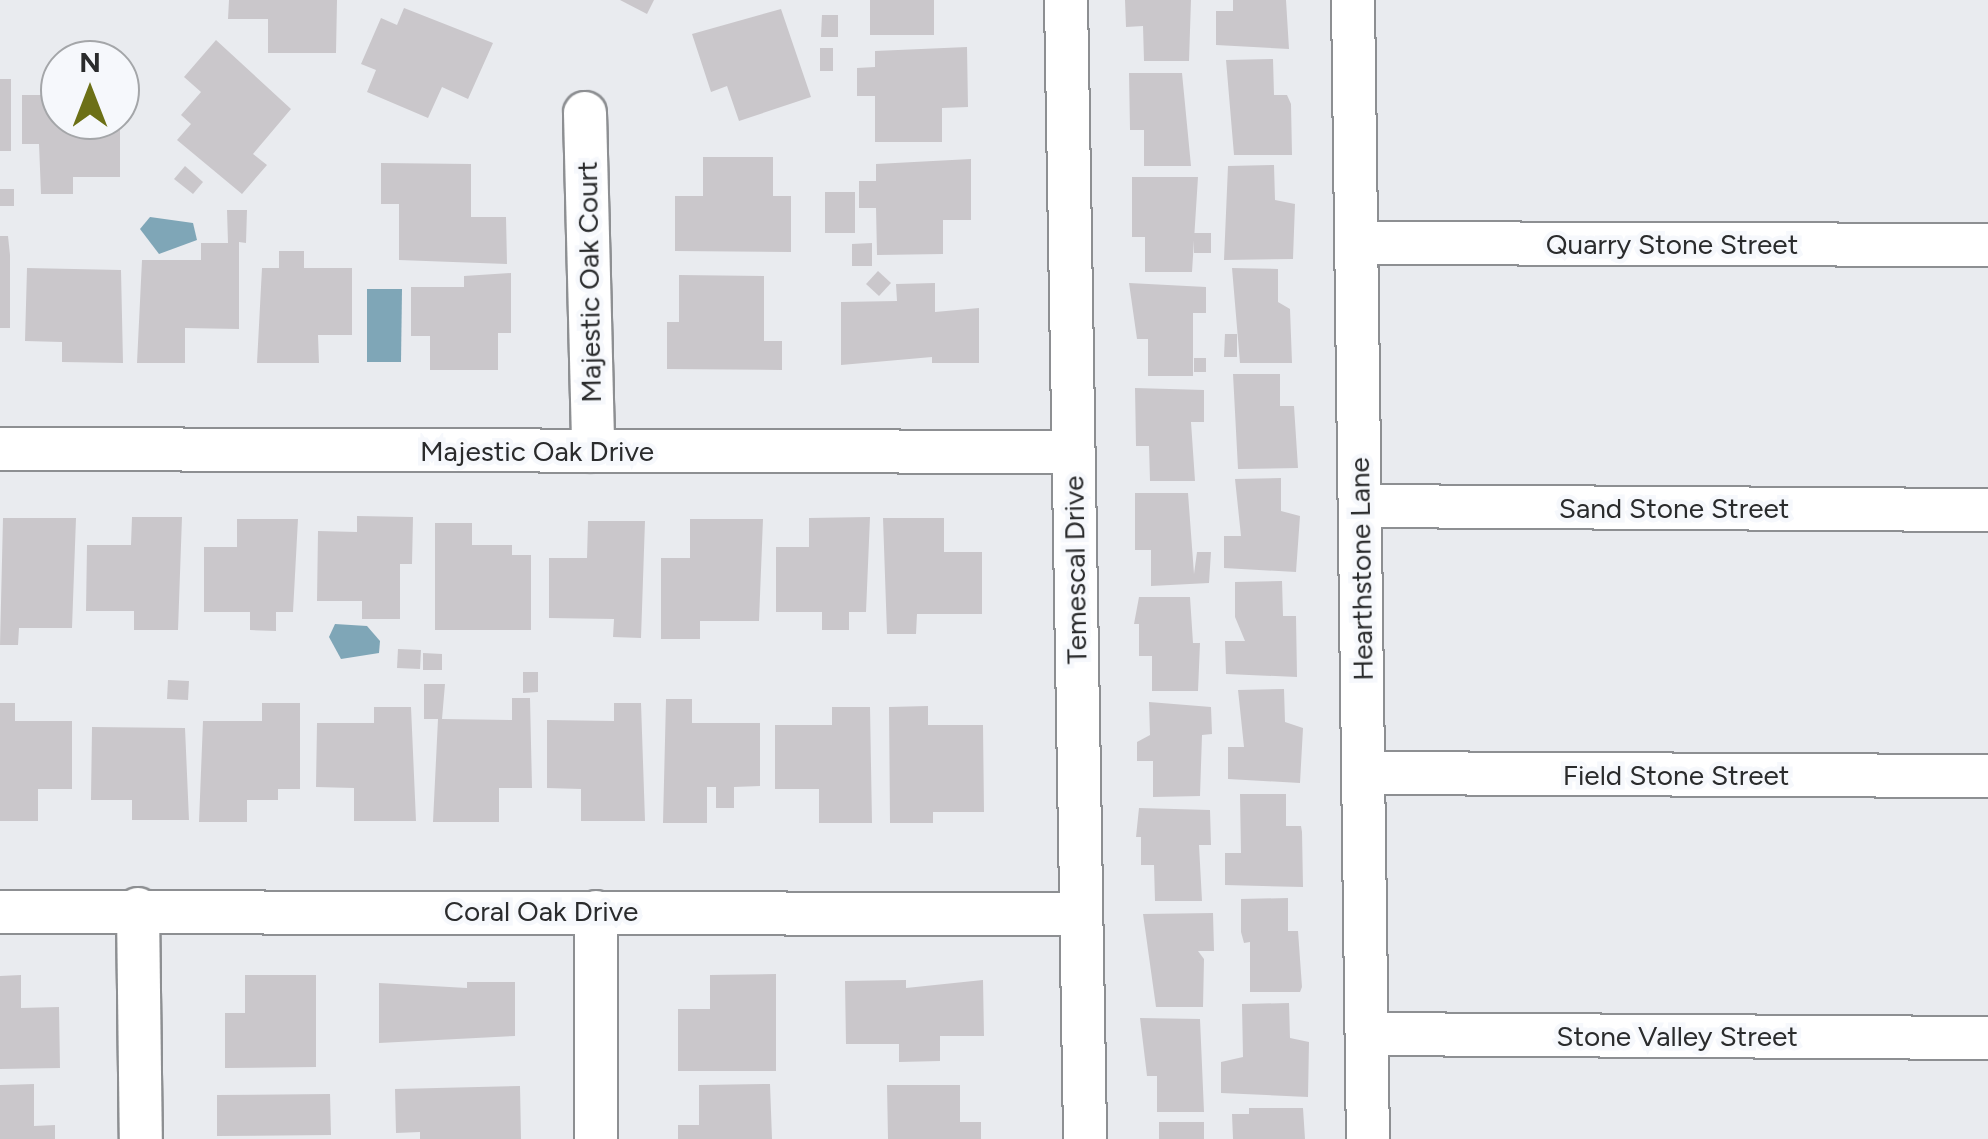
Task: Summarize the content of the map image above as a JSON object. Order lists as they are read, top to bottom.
{
  "streets": {
    "street": [
      "Quarry Stone Street",
      "Majestic Oak Court",
      "Majestic Oak Drive",
      "Sand Stone Street",
      "Hearthstone Lane",
      "Temescal Drive",
      "Field Stone Street",
      "Coral Oak Drive",
      "Stone Valley Street"
    ]
  },
  "crossings": [
    ["Quarry Stone Street", "Hearthstone Lane"],
    ["Majestic Oak Court", "Majestic Oak Drive"],
    ["Majestic Oak Drive", "Temescal Drive"],
    ["Sand Stone Street", "Hearthstone Lane"],
    ["Hearthstone Lane", "Field Stone Street"],
    ["Hearthstone Lane", "Stone Valley Street"],
    ["Temescal Drive", "Coral Oak Drive"]
  ],
  "north": "top"
}
